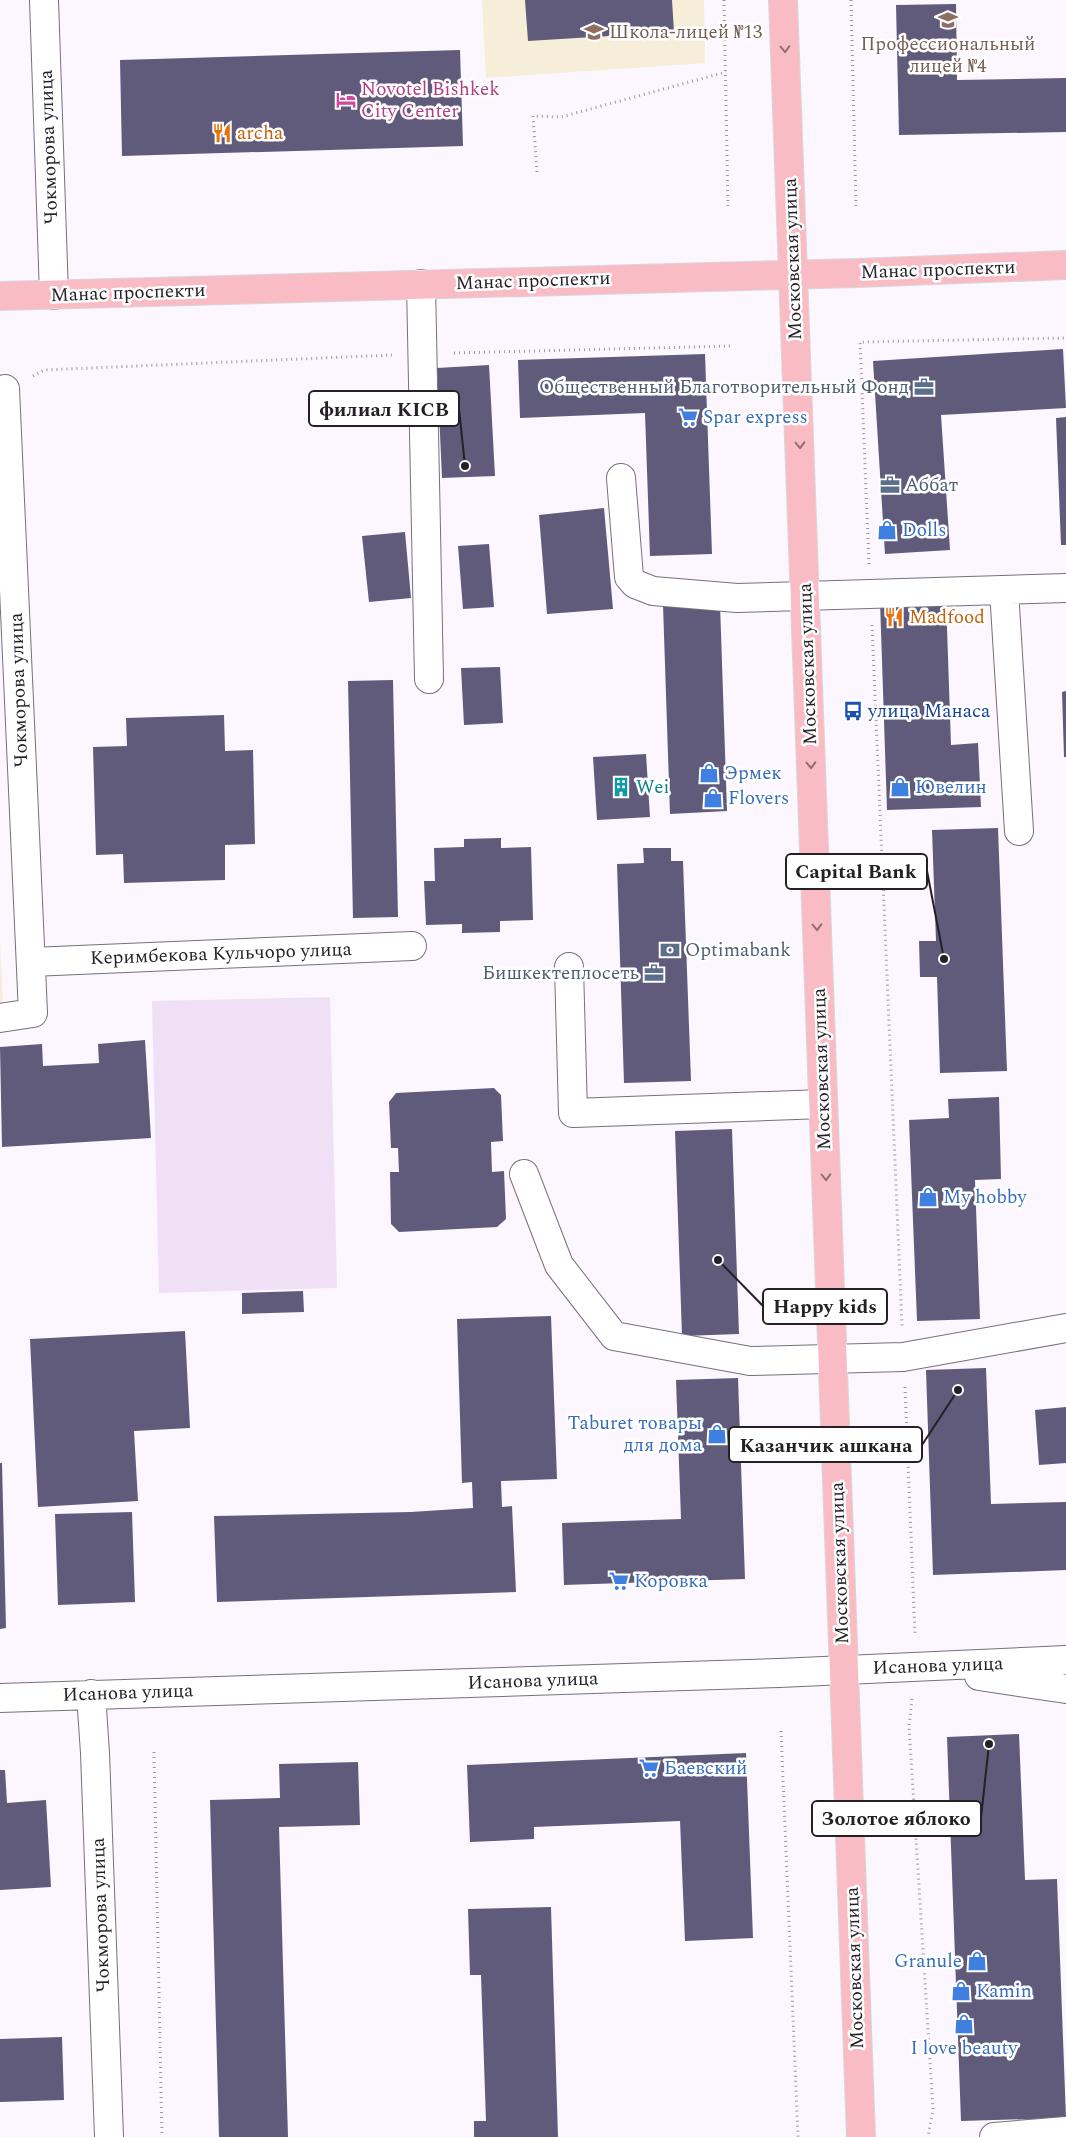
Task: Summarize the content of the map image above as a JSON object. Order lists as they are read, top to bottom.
{
  "streets": {
    "main road": ["Московская улица", "Манас проспекти"],
    "street": ["Чокморова улица", "Керимбекова Кульчоро улица", "Исанова улица"]
  },
  "crossings": [
    ["Чокморова улица", "Манас проспекти"],
    ["Чокморова улица", "Керимбекова Кульчоро улица"],
    ["Чокморова улица", "Исанова улица"],
    ["Московская улица", "Манас проспекти"],
    ["Московская улица", "Исанова улица"]
  ],
  "one_way": ["Московская улица"],
  "places": {
    "school or university": ["Профессиональный лицей №4", "Школа-лицей №13"],
    "hotel": ["Novotel Bishkek City Center"],
    "restaurant": ["archa", "Madfood"],
    "office": ["Общественный Благотворительный Фонд", "Аббат", "Бишкектеплосеть"],
    "supermarket": ["Spar express", "Коровка", "Баевский"],
    "other": [
      "филиал KICB",
      "Capital Bank",
      "Happy kids",
      "Казанчик ашкана",
      "Золотое яблоко"
    ],
    "shop": [
      "Dolls",
      "Эрмек",
      "Ювелин",
      "Flovers",
      "My hobby",
      "Taburet товары для дома",
      "Granule",
      "Kamin",
      "I love beauty"
    ],
    "bus stop": ["улица Манаса"],
    "building": ["Wei"],
    "bank": ["Optimabank"]
  }
}
